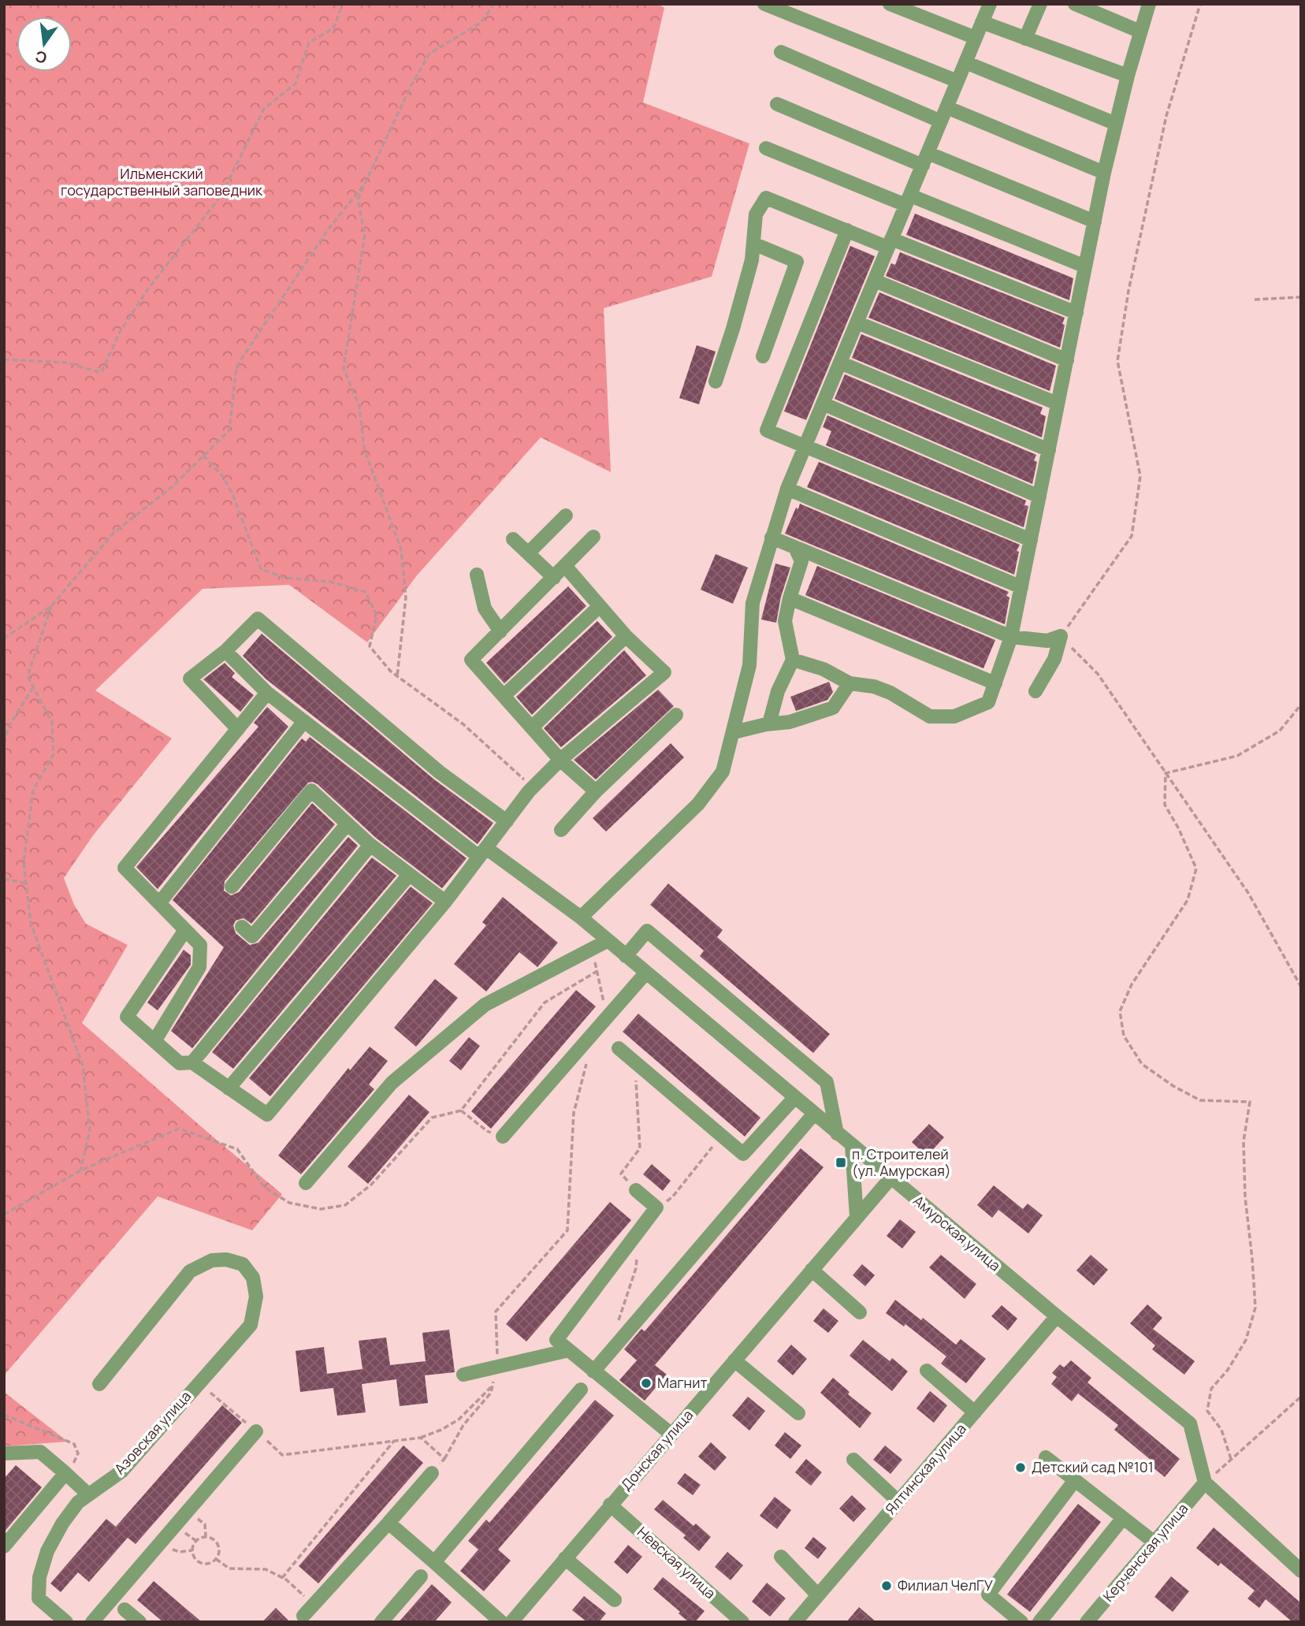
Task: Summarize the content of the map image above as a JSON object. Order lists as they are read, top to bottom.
{
  "streets": {
    "street": [
      "Амурская улица",
      "Азовская улица",
      "Донская улица",
      "Ялтинская улица",
      "Керченская улица",
      "Невская улица"
    ]
  },
  "crossings": [
    ["Амурская улица", "Донская улица"],
    ["Амурская улица", "Ялтинская улица"],
    ["Амурская улица", "Керченская улица"],
    ["Донская улица", "Невская улица"]
  ],
  "parks": ["Ильменский государственный заповедник"],
  "places": {
    "transit": ["п. Строителей (ул. Амурская)"],
    "other": ["Магнит", "Детский сад №101", "Филиал ЧелГУ"]
  },
  "north": "bottom"
}
